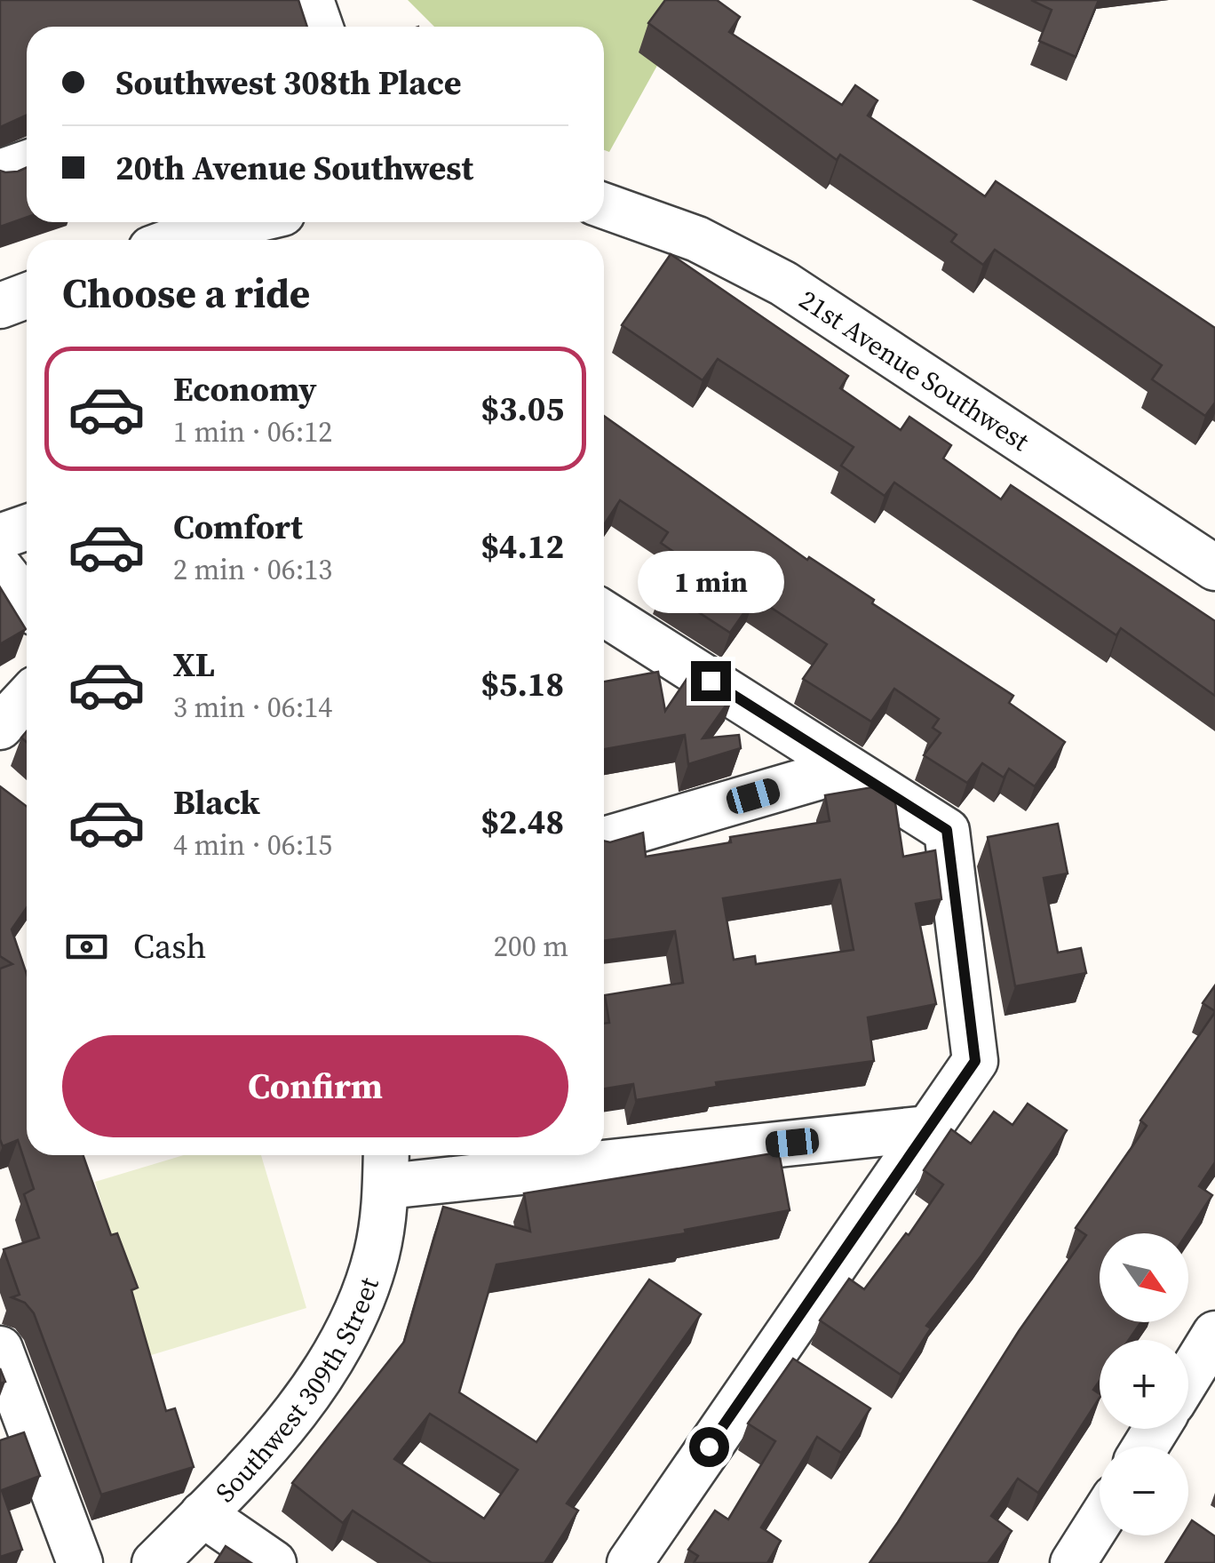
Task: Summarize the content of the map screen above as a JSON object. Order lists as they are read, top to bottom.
{
  "streets": {
    "street": ["21st Avenue Southwest", "Southwest 309th Street"]
  },
  "north": "bottom right",
  "page": {
    "banner": ["Southwest 308th Place", "20th Avenue Southwest"],
    "heading": "Choose a ride",
    "list": [
      {
        "name": "Economy",
        "note": "1 min · 06:12",
        "value": "$3.05"
      },
      {
        "name": "Comfort",
        "note": "2 min · 06:13",
        "value": "$4.12"
      },
      {
        "name": "XL",
        "note": "3 min · 06:14",
        "value": "$5.18"
      },
      {
        "name": "Black",
        "note": "4 min · 06:15",
        "value": "$2.48"
      }
    ],
    "bubble": "1 min",
    "pay": ["Cash", "200 m"],
    "buttons": "Confirm",
    "map_buttons": ["+", "−"]
  }
}
